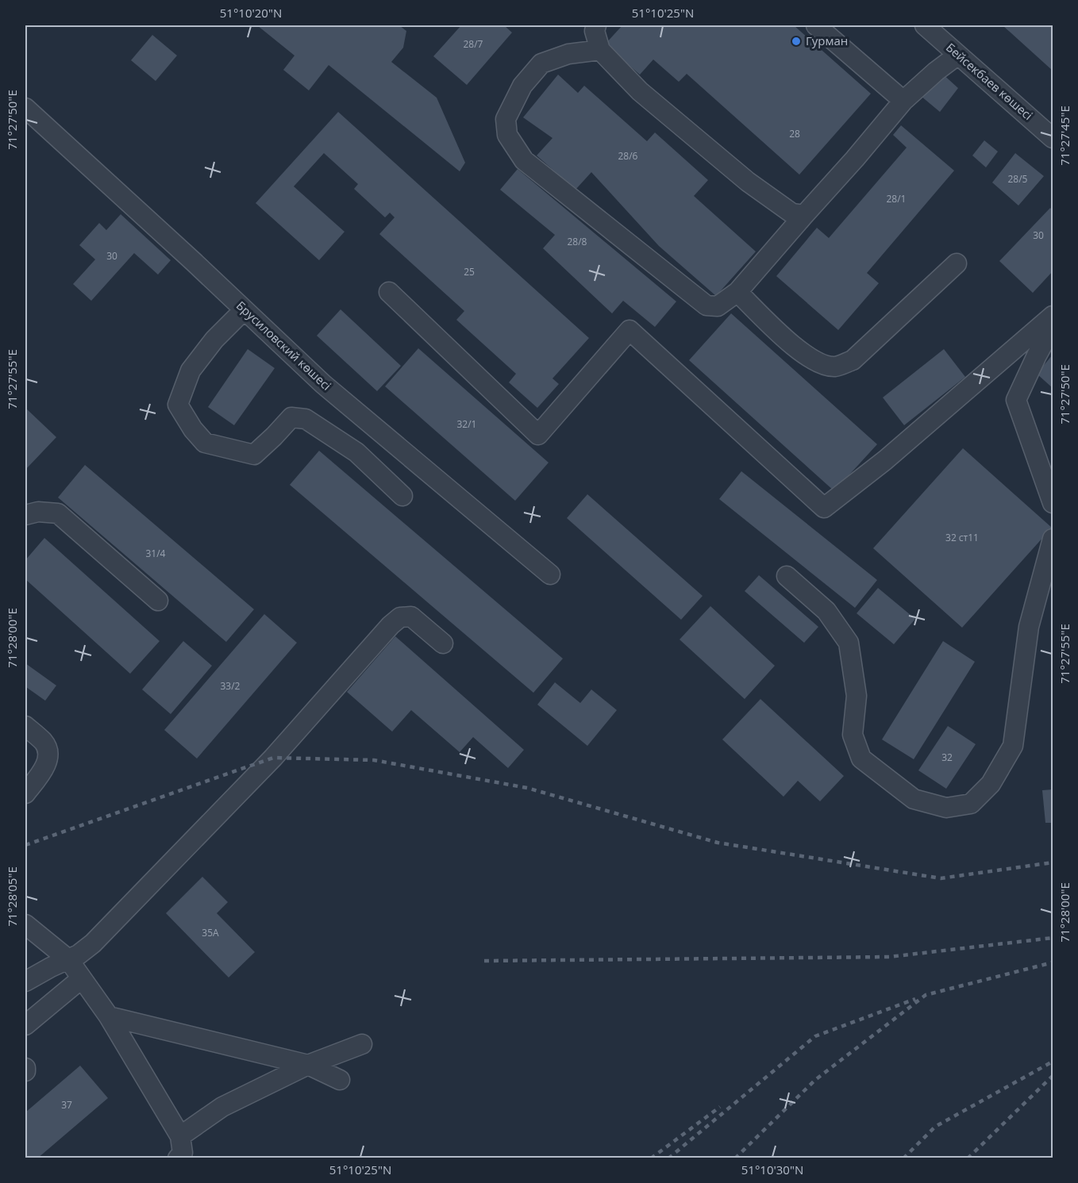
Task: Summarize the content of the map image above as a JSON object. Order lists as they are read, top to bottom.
{
  "streets": {
    "street": ["Бейсекбаев көшесі", "Брусиловский көшесі"]
  },
  "places": ["Гурман"],
  "house_numbers": [
    "28/7",
    "28",
    "28/6",
    "28/5",
    "28/1",
    "30",
    "28/8",
    "30",
    "25",
    "32/1",
    "32 ст11",
    "31/4",
    "33/2",
    "32",
    "35А",
    "37"
  ],
  "coordinates": [
    "51°10'20\"N",
    "51°10'25\"N",
    "71°27'50\"E",
    "71°27'45\"E",
    "71°27'55\"E",
    "71°28'00\"E",
    "71°28'05\"E",
    "51°10'30\"N"
  ]
}
